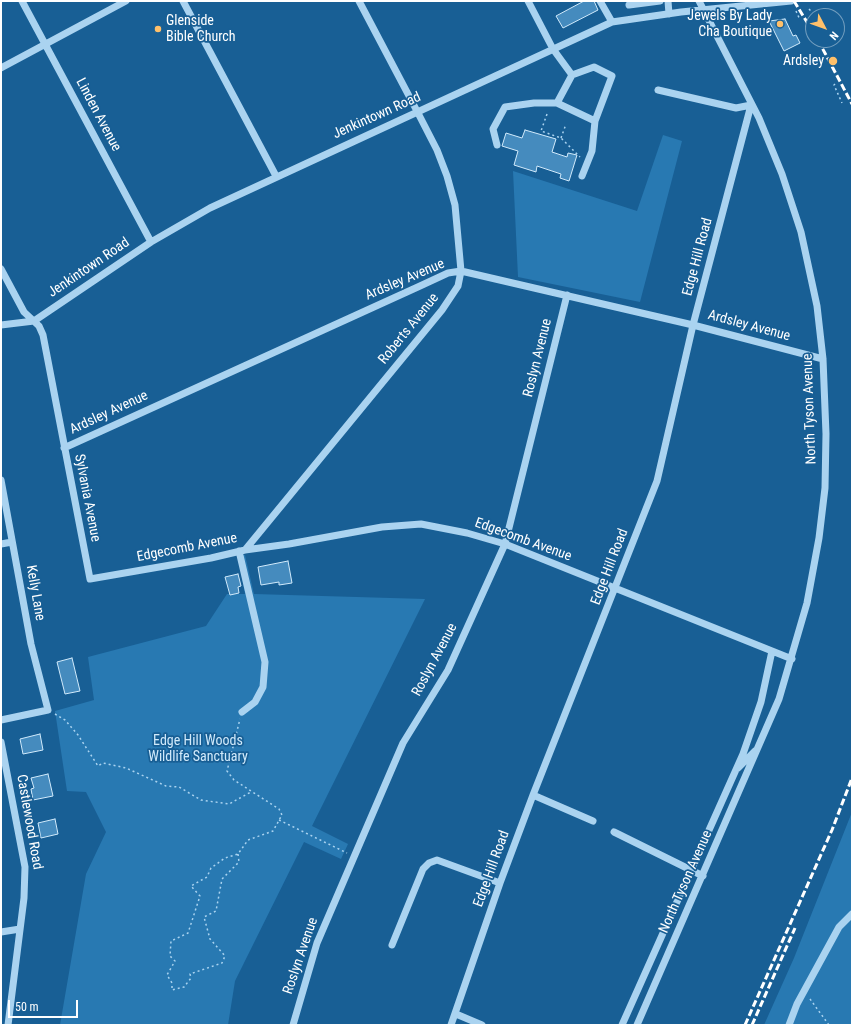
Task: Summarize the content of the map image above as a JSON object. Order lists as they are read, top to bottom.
{
  "streets": {
    "street": [
      "Linden Avenue",
      "Jenkintown Road",
      "Edge Hill Road",
      "Ardsley Avenue",
      "Roberts Avenue",
      "Roslyn Avenue",
      "North Tyson Avenue",
      "Sylvania Avenue",
      "Edgecomb Avenue",
      "Kelly Lane",
      "Castlewood Road"
    ]
  },
  "crossings": [
    ["Linden Avenue", "Jenkintown Road"],
    ["Jenkintown Road", "Roberts Avenue"],
    ["Jenkintown Road", "North Tyson Avenue"],
    ["Jenkintown Road", "Sylvania Avenue"],
    ["Edge Hill Road", "Ardsley Avenue"],
    ["Edge Hill Road", "North Tyson Avenue"],
    ["Edge Hill Road", "Edgecomb Avenue"],
    ["Ardsley Avenue", "Roberts Avenue"],
    ["Ardsley Avenue", "Roslyn Avenue"],
    ["Ardsley Avenue", "North Tyson Avenue"],
    ["Ardsley Avenue", "Sylvania Avenue"],
    ["Roberts Avenue", "Edgecomb Avenue"],
    ["Roslyn Avenue", "Edgecomb Avenue"],
    ["North Tyson Avenue", "Edgecomb Avenue"],
    ["Sylvania Avenue", "Edgecomb Avenue"]
  ],
  "parks": ["Edge Hill Woods Wildlife Sanctuary"],
  "places": ["Jewels By Lady Cha Boutique", "Glenside Bible Church", "Ardsley"],
  "scale_bar": "50 m",
  "north": "bottom right"
}
